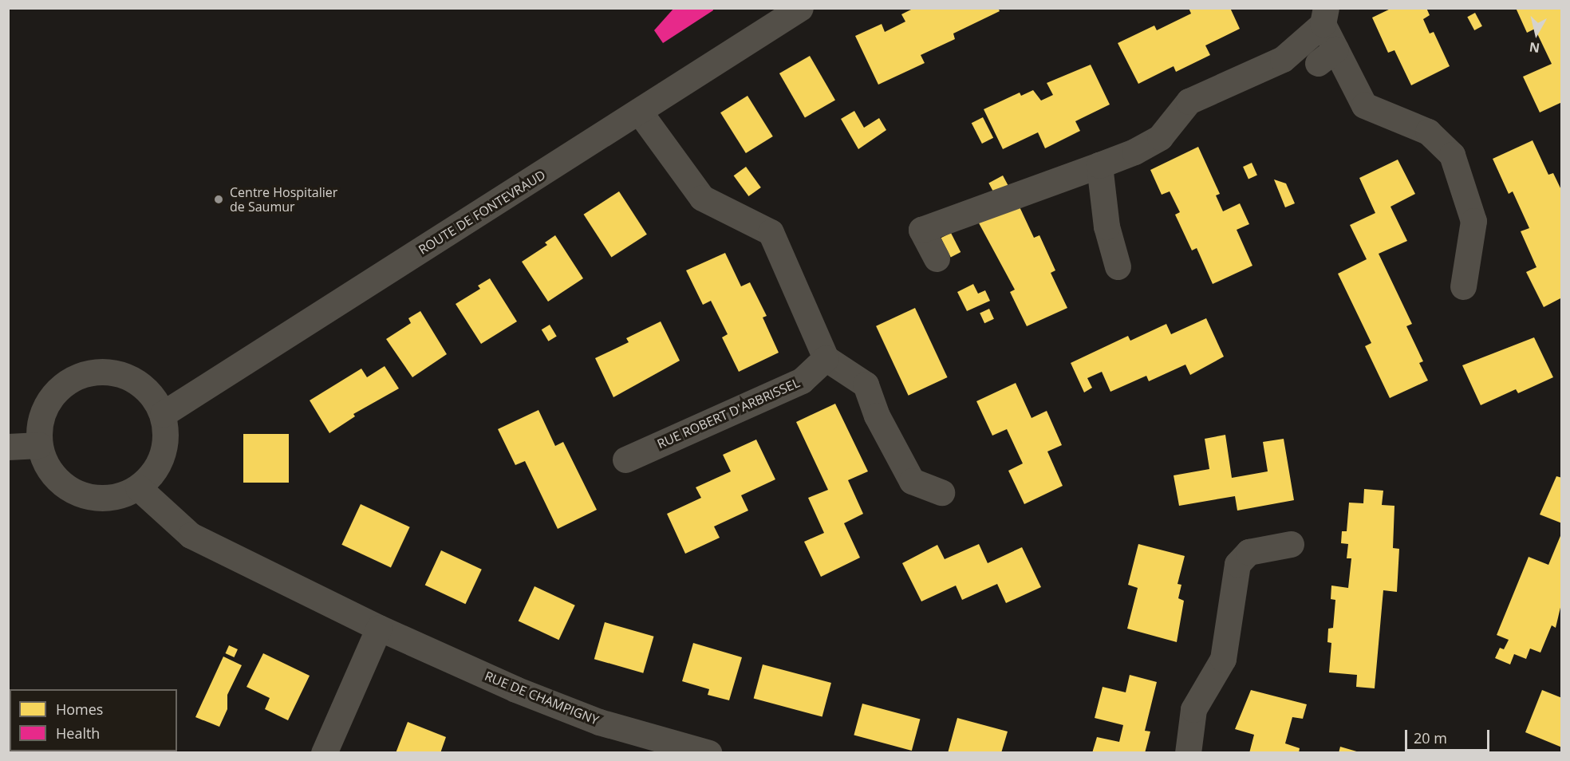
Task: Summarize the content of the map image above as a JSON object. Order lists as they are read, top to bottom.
{
  "streets": {
    "street": ["ROUTE DE FONTEVRAUD", "RUE ROBERT D'ARBRISSEL", "RUE DE CHAMPIGNY"]
  },
  "crossings": [
    ["ROUTE DE FONTEVRAUD", "RUE DE CHAMPIGNY"]
  ],
  "places": ["Centre Hospitalier de Saumur"],
  "legend": ["Homes", "Health"],
  "scale_bar": "20 m",
  "north": "bottom"
}
